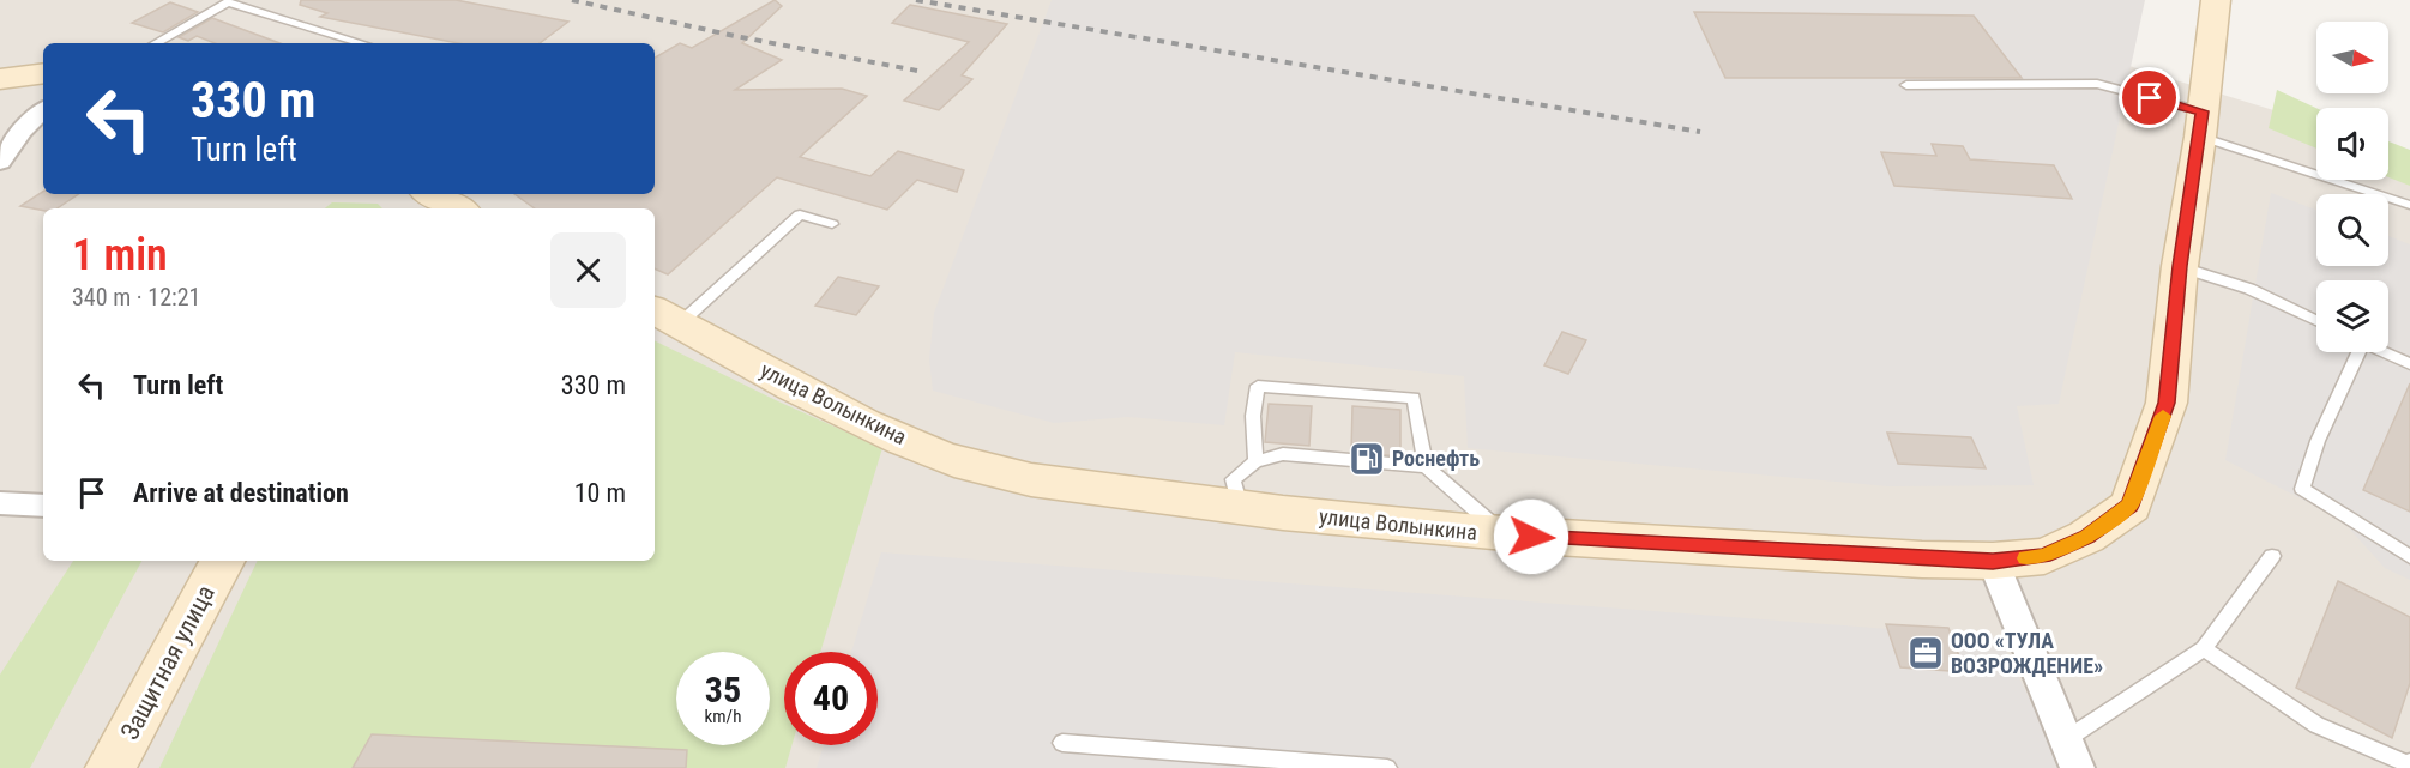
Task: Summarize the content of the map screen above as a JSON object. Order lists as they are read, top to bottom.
{
  "streets": {
    "street": ["улица Волынкина", "Защитная улица"]
  },
  "places": {
    "fuel station": ["Роснефть"],
    "office": ["ООО «ТУЛА ВОЗРОЖДЕНИЕ»"]
  },
  "north": "right",
  "page": {
    "turn": ["330 m", "Turn left"],
    "heading": ["1 min", "340 m · 12:21"],
    "list": [
      {
        "name": "Turn left",
        "value": "330 m"
      },
      {
        "name": "Arrive at destination",
        "value": "10 m"
      }
    ],
    "speed": "35 km/h",
    "limit": "40"
  }
}
